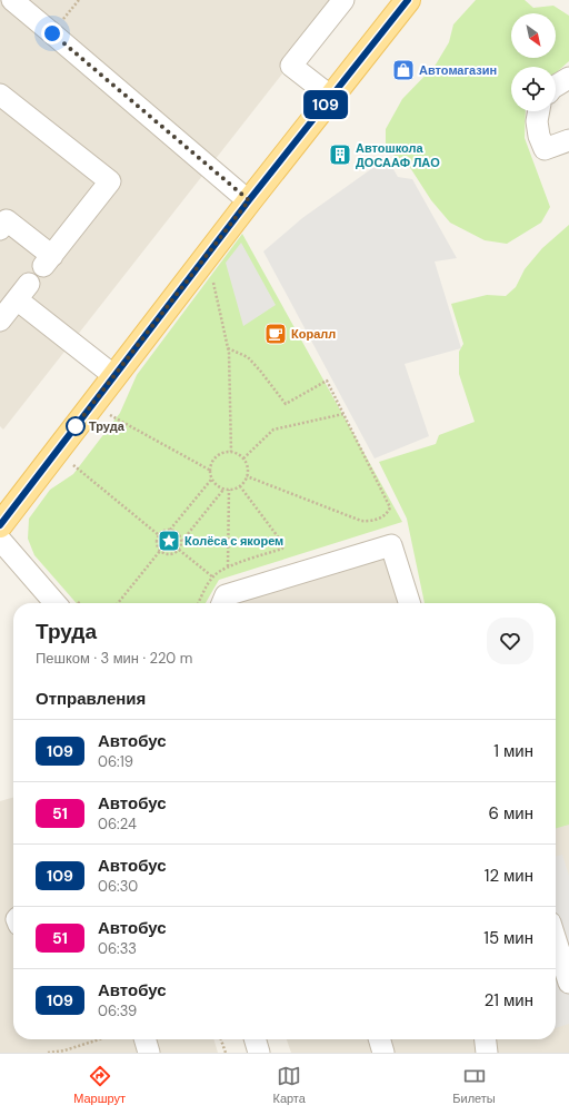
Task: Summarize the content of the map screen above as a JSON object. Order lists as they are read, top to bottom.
{
  "places": {
    "shop": ["Автомагазин"],
    "building": ["Автошкола ДОСААФ ЛАО"],
    "cafe": ["Коралл"],
    "other": ["Труда"],
    "place": ["Колёса с якорем"]
  },
  "lines": ["bus line 109"],
  "north": "bottom right",
  "page": {
    "on_map": "109",
    "heading": [
      ["Труда", "Пешком · 3 мин · 220 m"],
      "Отправления"
    ],
    "list": [
      {
        "mark": "109",
        "name": "Автобус",
        "note": "06:19",
        "value": "1 мин"
      },
      {
        "mark": "51",
        "name": "Автобус",
        "note": "06:24",
        "value": "6 мин"
      },
      {
        "mark": "109",
        "name": "Автобус",
        "note": "06:30",
        "value": "12 мин"
      },
      {
        "mark": "51",
        "name": "Автобус",
        "note": "06:33",
        "value": "15 мин"
      },
      {
        "mark": "109",
        "name": "Автобус",
        "note": "06:39",
        "value": "21 мин"
      }
    ],
    "tabs": ["Маршрут", "Карта", "Билеты"]
  }
}
